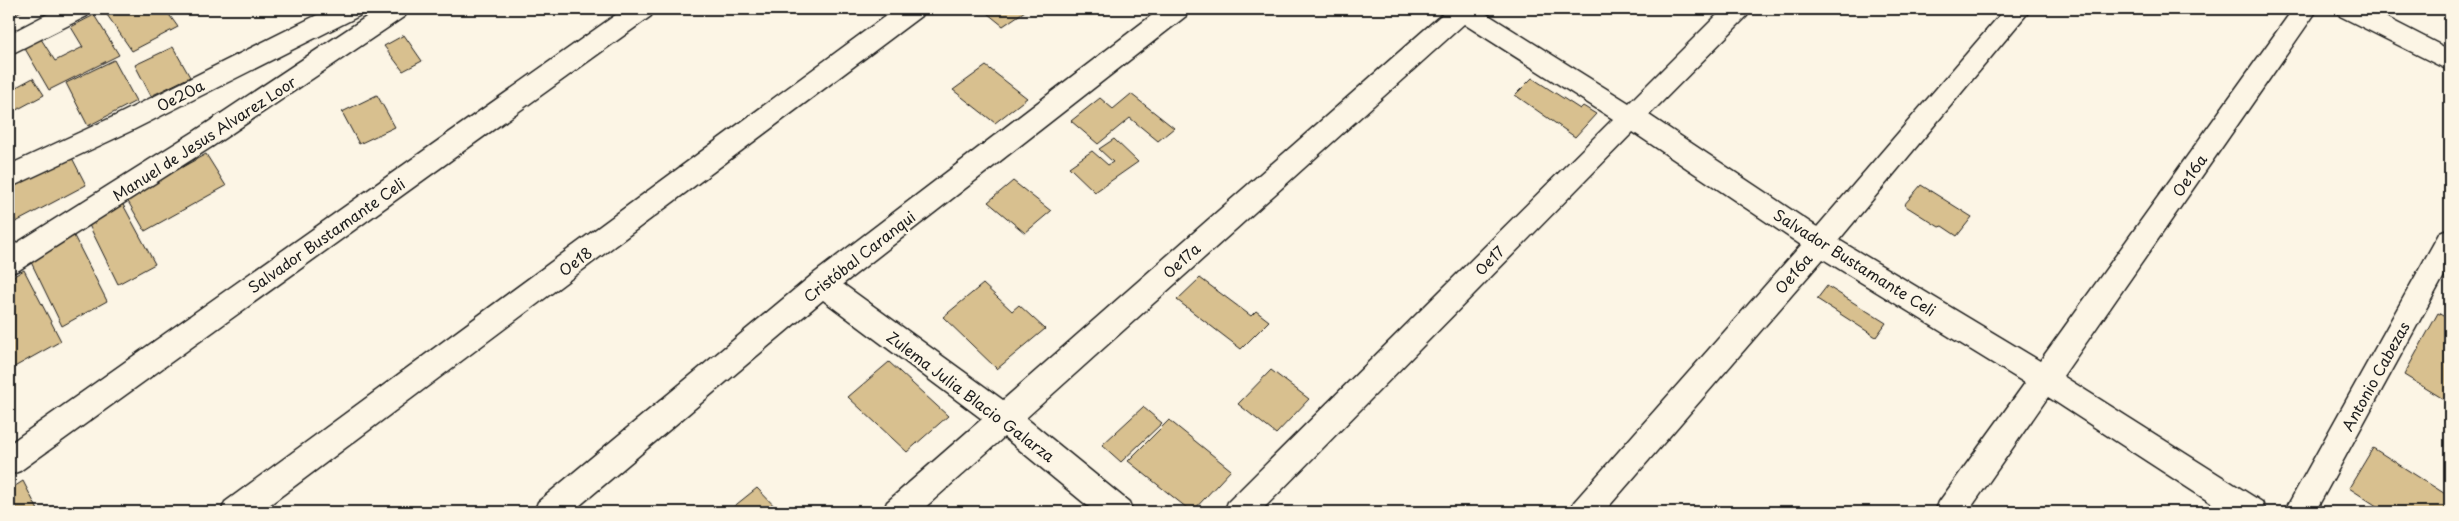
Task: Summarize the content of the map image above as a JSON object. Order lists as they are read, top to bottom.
{
  "streets": {
    "street": [
      "Oe20a",
      "Manuel de Jesus Alvarez Loor",
      "Oe16a",
      "Salvador Bustamante Celi",
      "Cristóbal Caranqui",
      "Oe17a",
      "Oe17",
      "Oe18",
      "Antonio Cabezas",
      "Zulema Julia Blacio Galarza"
    ]
  },
  "crossings": [
    ["Oe16a", "Salvador Bustamante Celi"],
    ["Salvador Bustamante Celi", "Oe17a"],
    ["Salvador Bustamante Celi", "Oe17"],
    ["Cristóbal Caranqui", "Zulema Julia Blacio Galarza"],
    ["Oe17a", "Zulema Julia Blacio Galarza"]
  ]
}
